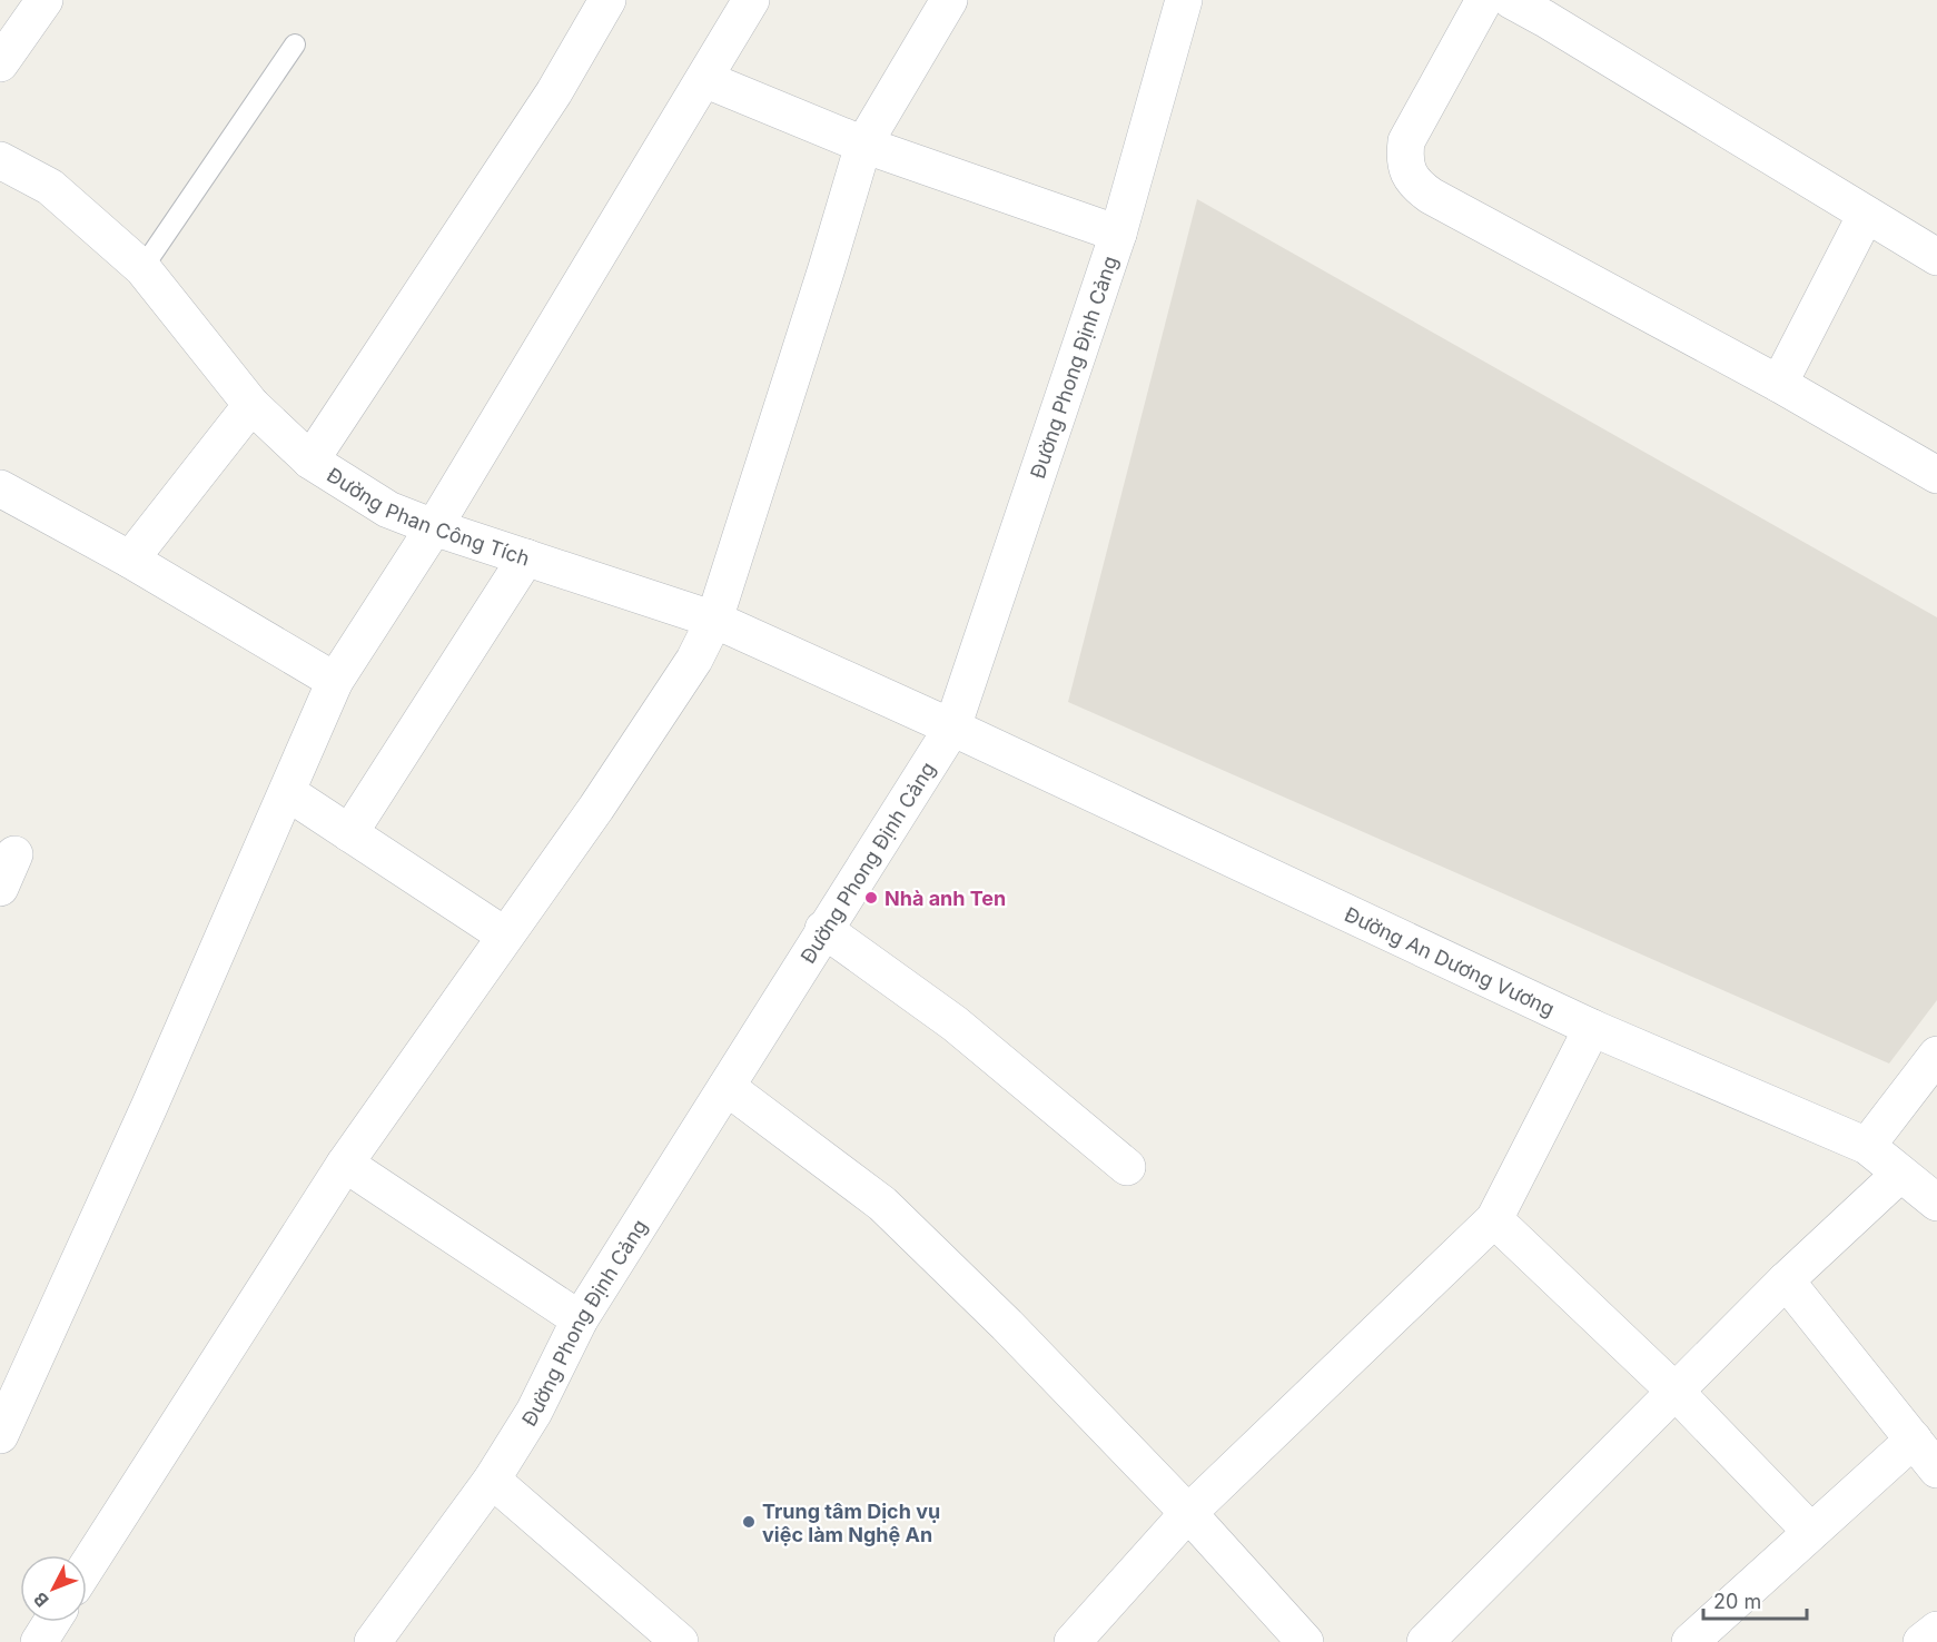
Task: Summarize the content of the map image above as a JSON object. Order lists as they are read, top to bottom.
{
  "streets": {
    "street": ["Đường Phong Định Cảng", "Đường Phan Công Tích", "Đường An Dương Vương"]
  },
  "crossings": [
    ["Đường Phong Định Cảng", "Đường Phan Công Tích"],
    ["Đường Phong Định Cảng", "Đường An Dương Vương"],
    ["Đường Phan Công Tích", "Đường An Dương Vương"]
  ],
  "places": ["Nhà anh Ten", "Trung tâm Dịch vụ việc làm Nghệ An"],
  "scale_bar": "20 m",
  "north": "bottom left"
}
